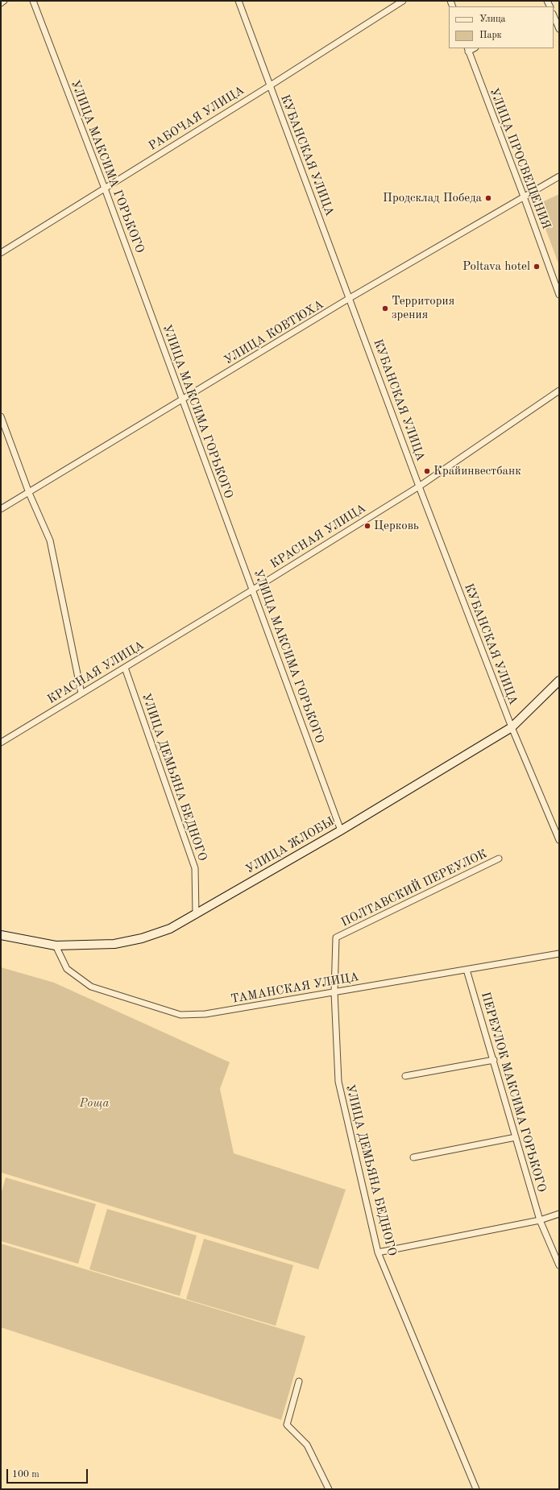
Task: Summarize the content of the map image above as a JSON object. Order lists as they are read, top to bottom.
{
  "streets": {
    "street": [
      "РАБОЧАЯ УЛИЦА",
      "КУБАНСКАЯ УЛИЦА",
      "УЛИЦА ПРОСВЕЩЕНИЯ",
      "УЛИЦА МАКСИМА ГОРЬКОГО",
      "УЛИЦА КОВТЮХА",
      "КРАСНАЯ УЛИЦА",
      "УЛИЦА ДЕМЬЯНА БЕДНОГО",
      "УЛИЦА ЖЛОБЫ",
      "ПОЛТАВСКИЙ ПЕРЕУЛОК",
      "ТАМАНСКАЯ УЛИЦА",
      "ПЕРЕУЛОК МАКСИМА ГОРЬКОГО"
    ]
  },
  "crossings": [
    ["РАБОЧАЯ УЛИЦА", "КУБАНСКАЯ УЛИЦА"],
    ["РАБОЧАЯ УЛИЦА", "УЛИЦА МАКСИМА ГОРЬКОГО"],
    ["КУБАНСКАЯ УЛИЦА", "УЛИЦА КОВТЮХА"],
    ["КУБАНСКАЯ УЛИЦА", "КРАСНАЯ УЛИЦА"],
    ["КУБАНСКАЯ УЛИЦА", "УЛИЦА ЖЛОБЫ"],
    ["УЛИЦА ПРОСВЕЩЕНИЯ", "УЛИЦА КОВТЮХА"],
    ["УЛИЦА МАКСИМА ГОРЬКОГО", "УЛИЦА КОВТЮХА"],
    ["УЛИЦА МАКСИМА ГОРЬКОГО", "КРАСНАЯ УЛИЦА"],
    ["УЛИЦА МАКСИМА ГОРЬКОГО", "УЛИЦА ЖЛОБЫ"],
    ["КРАСНАЯ УЛИЦА", "УЛИЦА ДЕМЬЯНА БЕДНОГО"],
    ["УЛИЦА ДЕМЬЯНА БЕДНОГО", "УЛИЦА ЖЛОБЫ"],
    ["УЛИЦА ДЕМЬЯНА БЕДНОГО", "ПОЛТАВСКИЙ ПЕРЕУЛОК"],
    ["УЛИЦА ДЕМЬЯНА БЕДНОГО", "ТАМАНСКАЯ УЛИЦА"],
    ["УЛИЦА ЖЛОБЫ", "ТАМАНСКАЯ УЛИЦА"],
    ["ПОЛТАВСКИЙ ПЕРЕУЛОК", "ТАМАНСКАЯ УЛИЦА"],
    ["ТАМАНСКАЯ УЛИЦА", "ПЕРЕУЛОК МАКСИМА ГОРЬКОГО"]
  ],
  "parks": ["Роща"],
  "places": [
    "Продсклад Победа",
    "Poltava hotel",
    "Территория зрения",
    "Крайинвестбанк",
    "Церковь"
  ],
  "legend": ["Улица", "Парк"],
  "scale_bar": "100 m"
}
